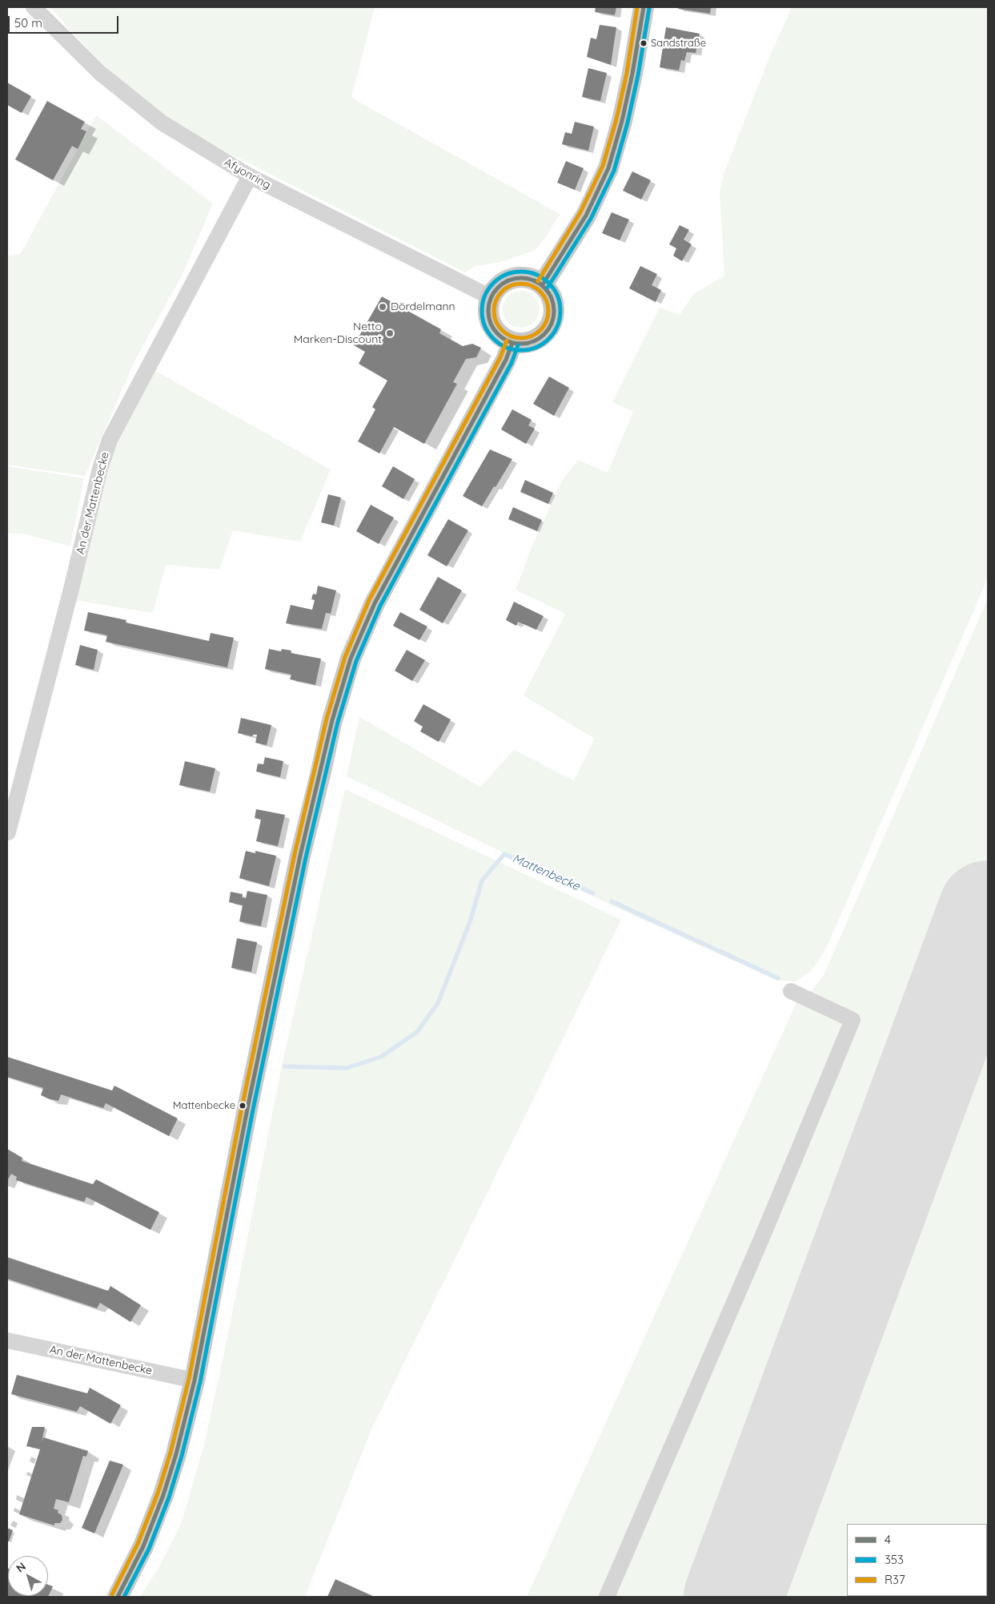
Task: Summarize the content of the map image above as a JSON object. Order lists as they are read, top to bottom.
{
  "streets": {
    "street": ["Afyonring", "An der Mattenbecke"]
  },
  "crossings": [
    ["Afyonring", "An der Mattenbecke"]
  ],
  "water": ["Mattenbecke"],
  "places": [
    "Sandstraße",
    "Dördelmann",
    "Netto Marken-Discount",
    "Mattenbecke"
  ],
  "lines": ["transit line 4", "transit line R37", "transit line 353"],
  "legend": ["4", "353", "R37"],
  "scale_bar": "50 m",
  "north": "top left"
}
